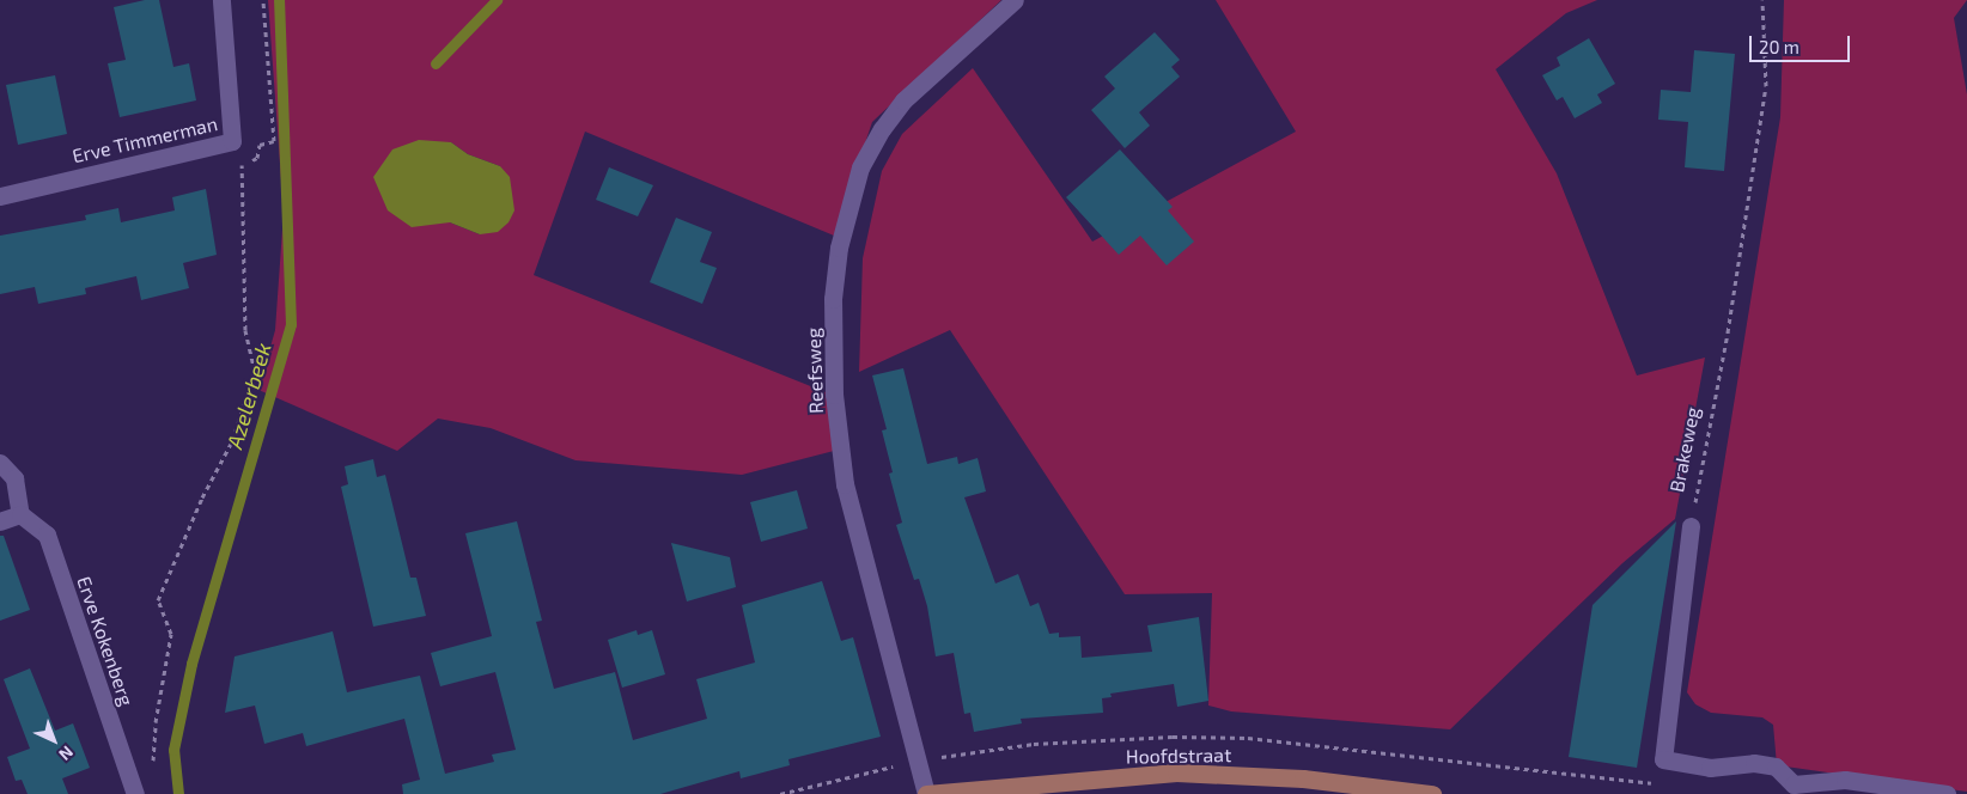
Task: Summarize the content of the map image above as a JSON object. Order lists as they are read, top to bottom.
{
  "streets": {
    "main road": ["Hoofdstraat"],
    "street": ["Erve Timmerman", "Reefsweg", "Erve Kokenberg"],
    "path": ["Brakeweg"]
  },
  "crossings": [
    ["Reefsweg", "Hoofdstraat"]
  ],
  "water": ["Azelerbeek"],
  "scale_bar": "20 m",
  "north": "bottom right"
}
